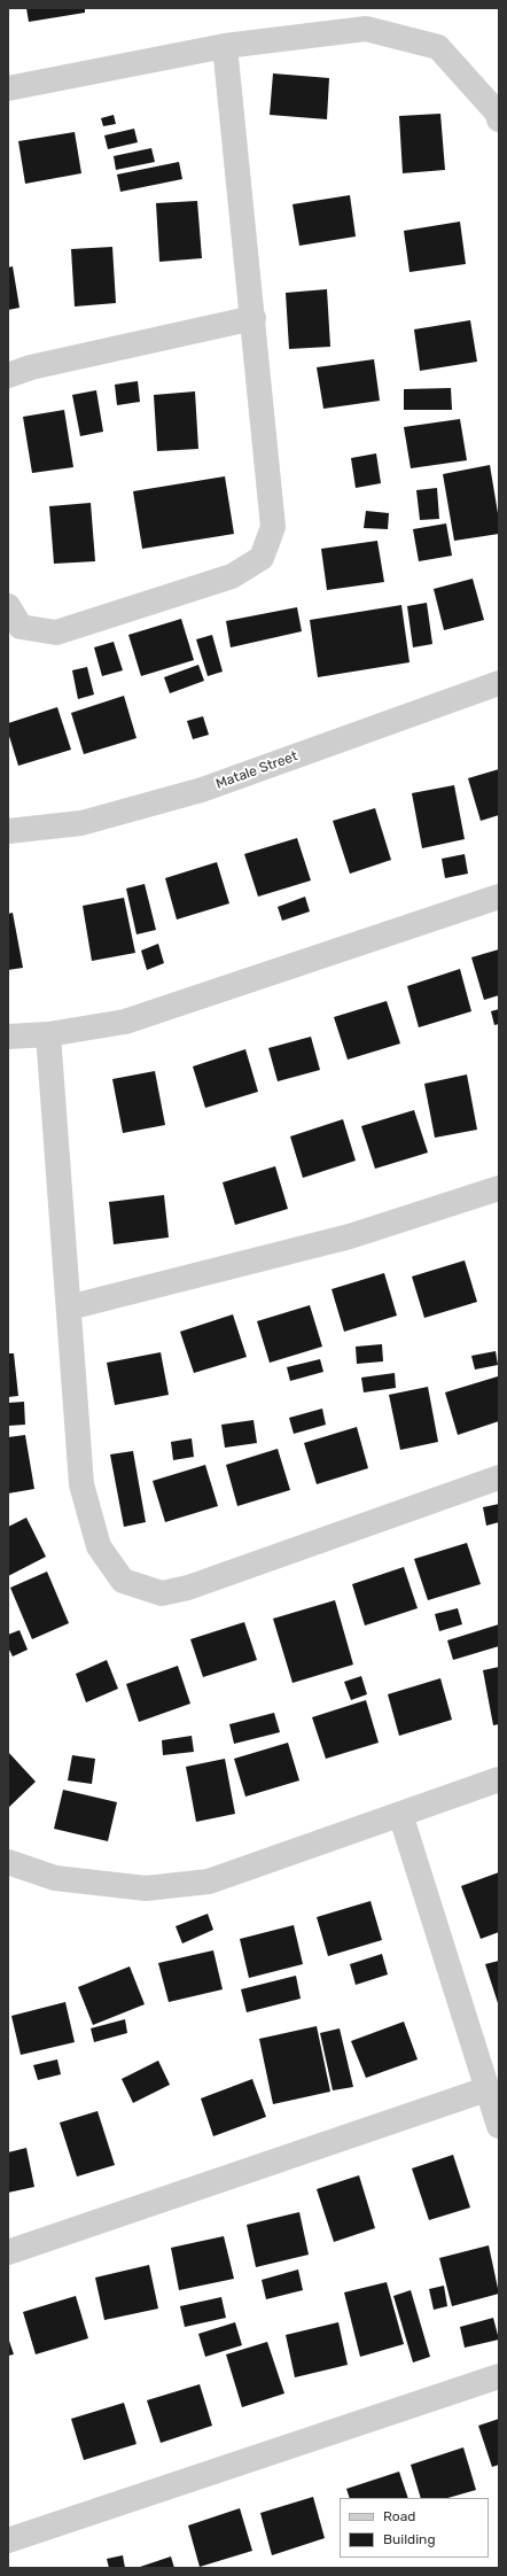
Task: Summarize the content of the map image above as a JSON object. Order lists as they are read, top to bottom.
{
  "streets": {
    "street": ["Matale Street"]
  },
  "legend": ["Road", "Building"]
}
